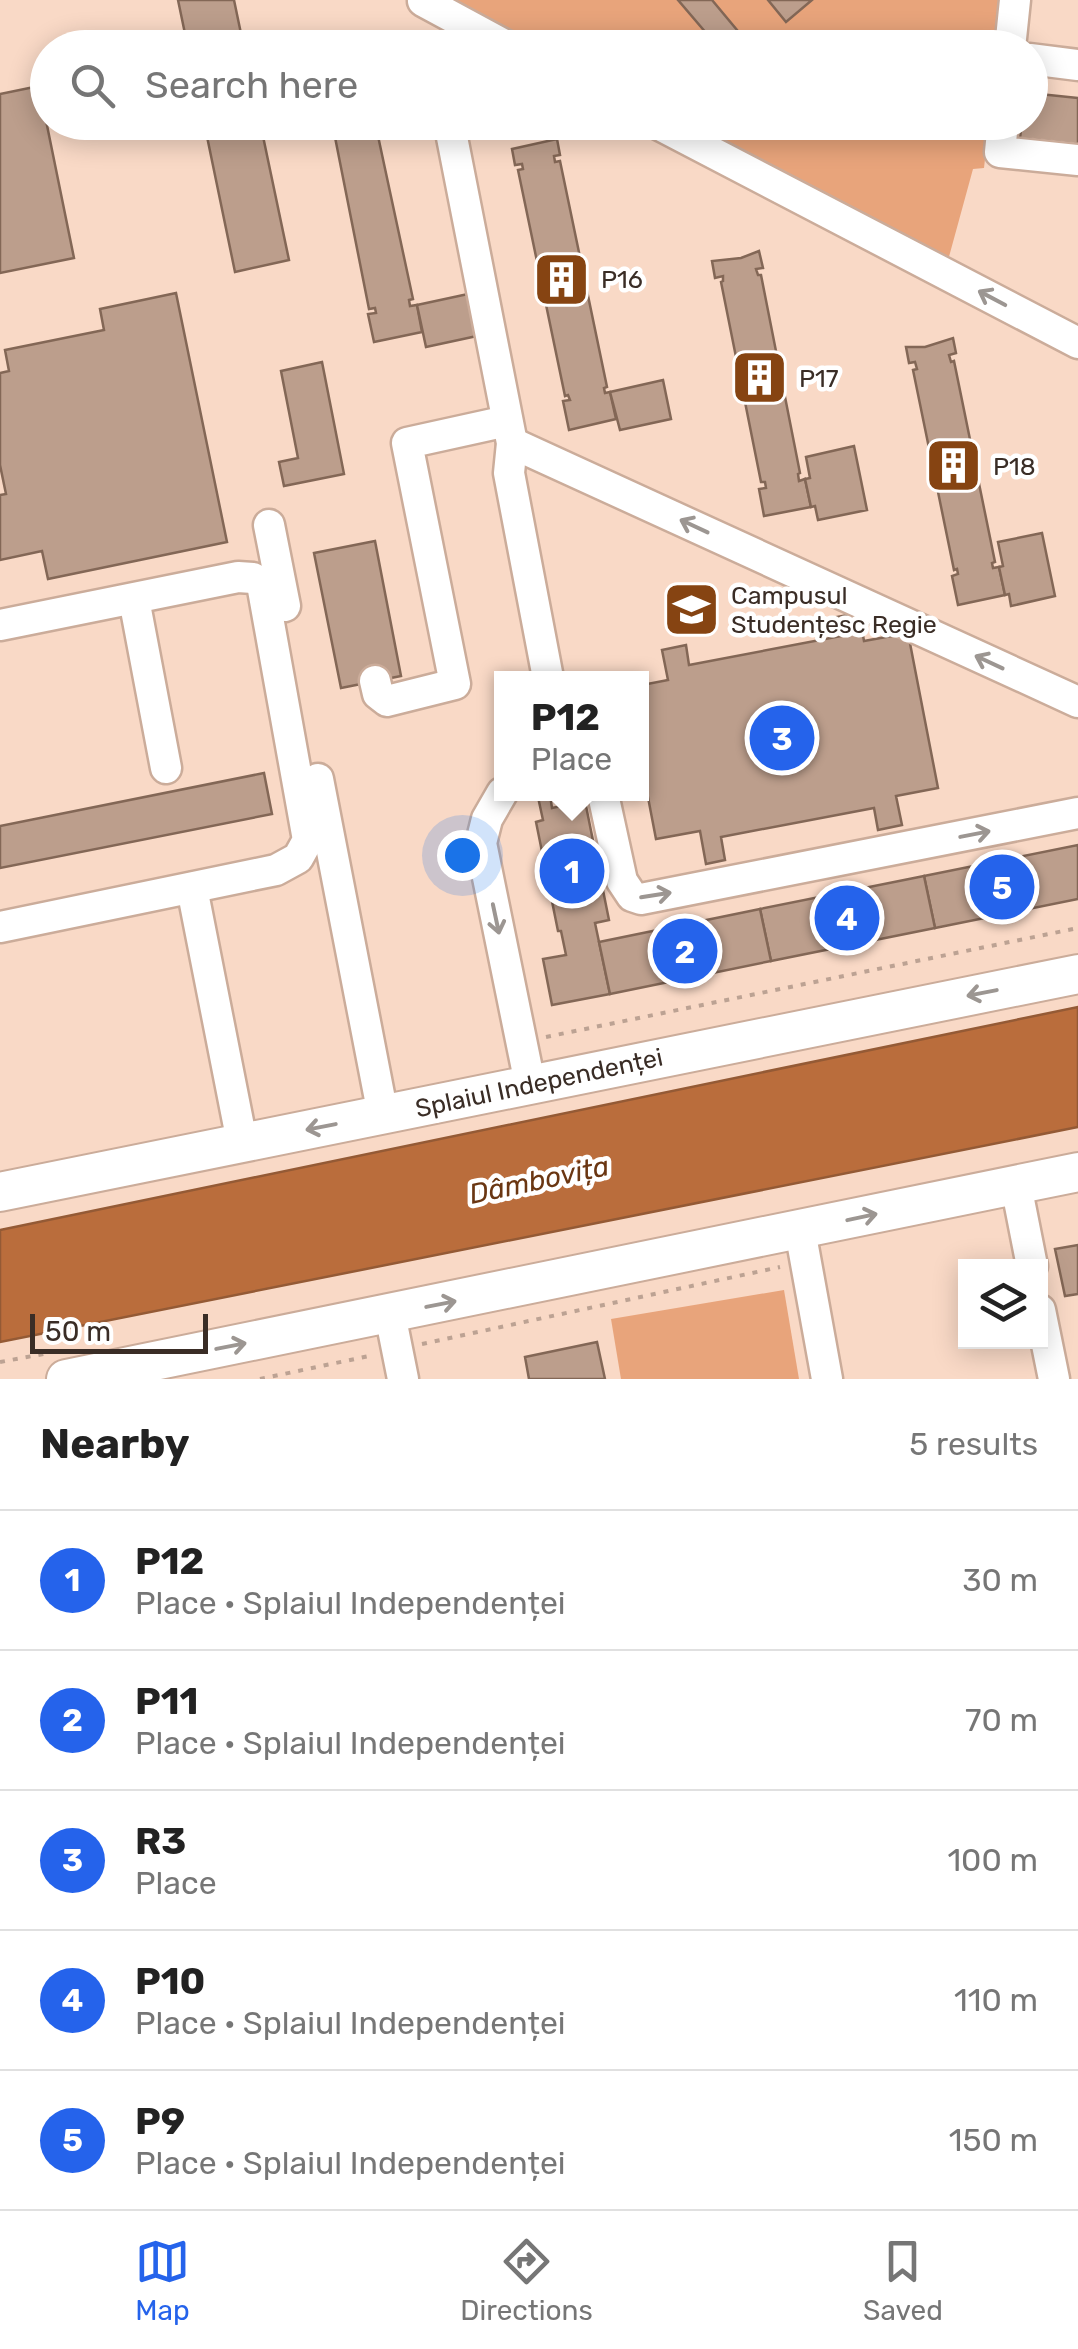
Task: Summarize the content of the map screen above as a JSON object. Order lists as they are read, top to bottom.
{
  "streets": {
    "main road": ["Splaiul Independenței"]
  },
  "water": ["Dâmbovița"],
  "places": {
    "building": ["P16", "P17", "P18"],
    "school or university": ["Campusul Studențesc Regie"]
  },
  "scale_bar": "50 m",
  "page": {
    "search": "Search here",
    "popup": ["P12", "Place"],
    "pins": [
      "3",
      "1",
      "5",
      "4",
      "2"
    ],
    "scale": "50 m",
    "heading": ["Nearby", "5 results"],
    "list": [
      {
        "mark": "1",
        "name": "P12",
        "note": "Place · Splaiul Independenței",
        "value": "30 m"
      },
      {
        "mark": "2",
        "name": "P11",
        "note": "Place · Splaiul Independenței",
        "value": "70 m"
      },
      {
        "mark": "3",
        "name": "R3",
        "note": "Place",
        "value": "100 m"
      },
      {
        "mark": "4",
        "name": "P10",
        "note": "Place · Splaiul Independenței",
        "value": "110 m"
      },
      {
        "mark": "5",
        "name": "P9",
        "note": "Place · Splaiul Independenței",
        "value": "150 m"
      }
    ],
    "nav": ["Map", "Directions", "Saved"]
  }
}
